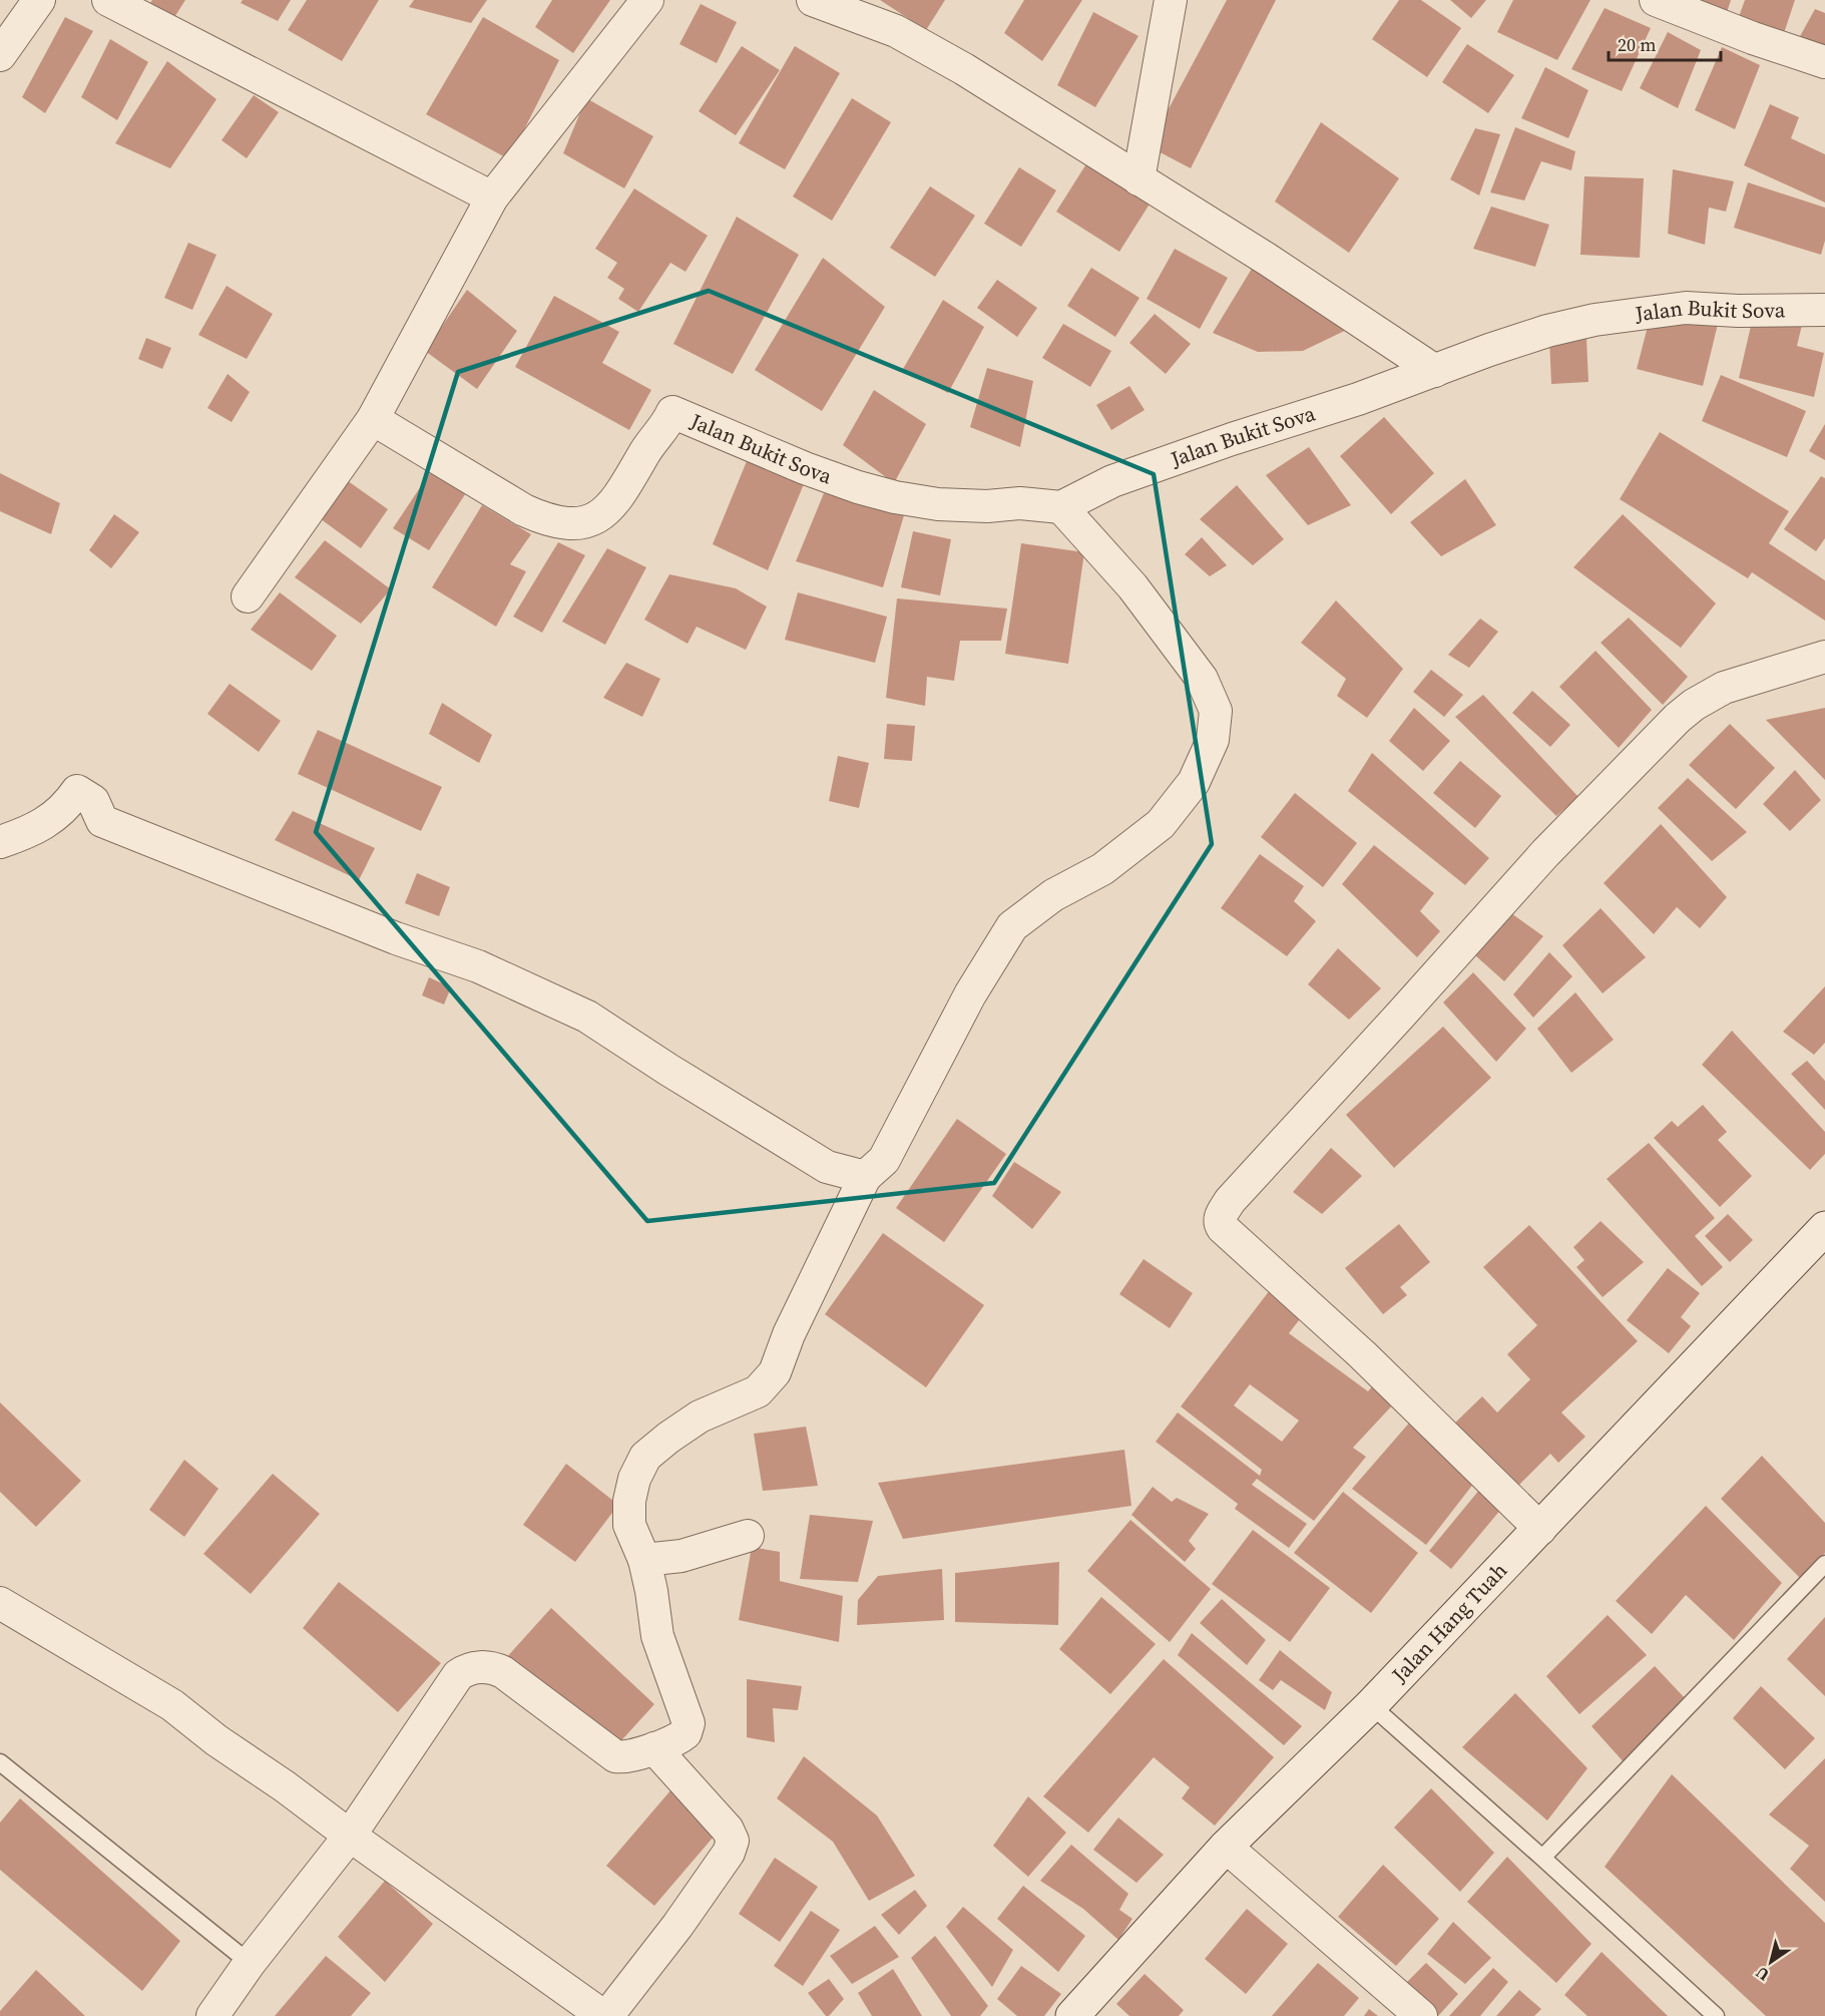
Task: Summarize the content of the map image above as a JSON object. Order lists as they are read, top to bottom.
{
  "streets": {
    "street": ["Jalan Bukit Sova", "Jalan Hang Tuah"]
  },
  "scale_bar": "20 m",
  "north": "bottom left"
}
